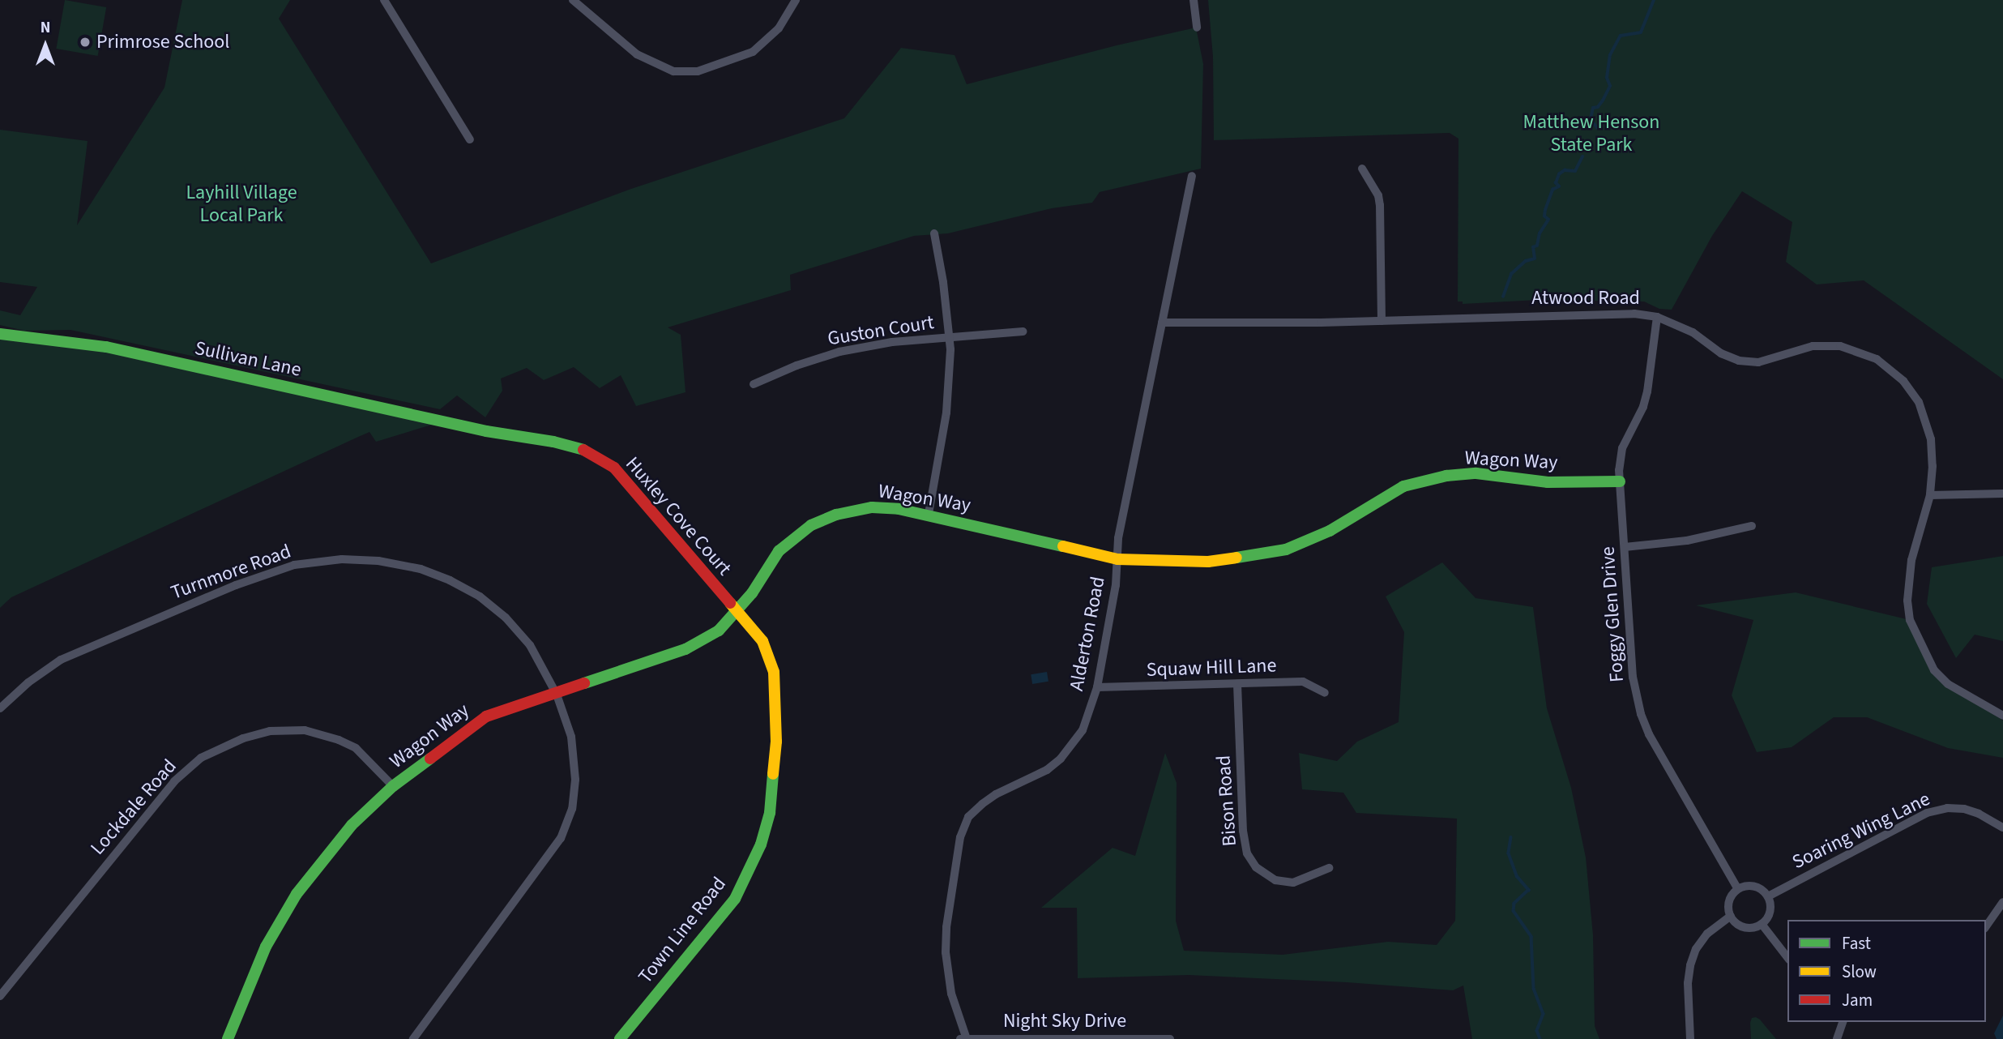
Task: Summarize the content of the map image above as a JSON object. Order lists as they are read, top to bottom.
{
  "streets": {
    "street": [
      "Atwood Road",
      "Guston Court",
      "Sullivan Lane",
      "Wagon Way",
      "Huxley Cove Court",
      "Turnmore Road",
      "Foggy Glen Drive",
      "Alderton Road",
      "Squaw Hill Lane",
      "Bison Road",
      "Lockdale Road",
      "Soaring Wing Lane",
      "Town Line Road",
      "Night Sky Drive"
    ]
  },
  "crossings": [
    ["Atwood Road", "Foggy Glen Drive"],
    ["Atwood Road", "Alderton Road"],
    ["Sullivan Lane", "Huxley Cove Court"],
    ["Wagon Way", "Huxley Cove Court"],
    ["Wagon Way", "Turnmore Road"],
    ["Wagon Way", "Foggy Glen Drive"],
    ["Wagon Way", "Alderton Road"],
    ["Wagon Way", "Lockdale Road"],
    ["Wagon Way", "Town Line Road"],
    ["Huxley Cove Court", "Town Line Road"],
    ["Foggy Glen Drive", "Soaring Wing Lane"],
    ["Alderton Road", "Squaw Hill Lane"],
    ["Alderton Road", "Night Sky Drive"],
    ["Squaw Hill Lane", "Bison Road"]
  ],
  "parks": ["Matthew Henson State Park", "Layhill Village Local Park"],
  "places": ["Primrose School"],
  "legend": ["Fast", "Slow", "Jam"],
  "north": "top"
}
